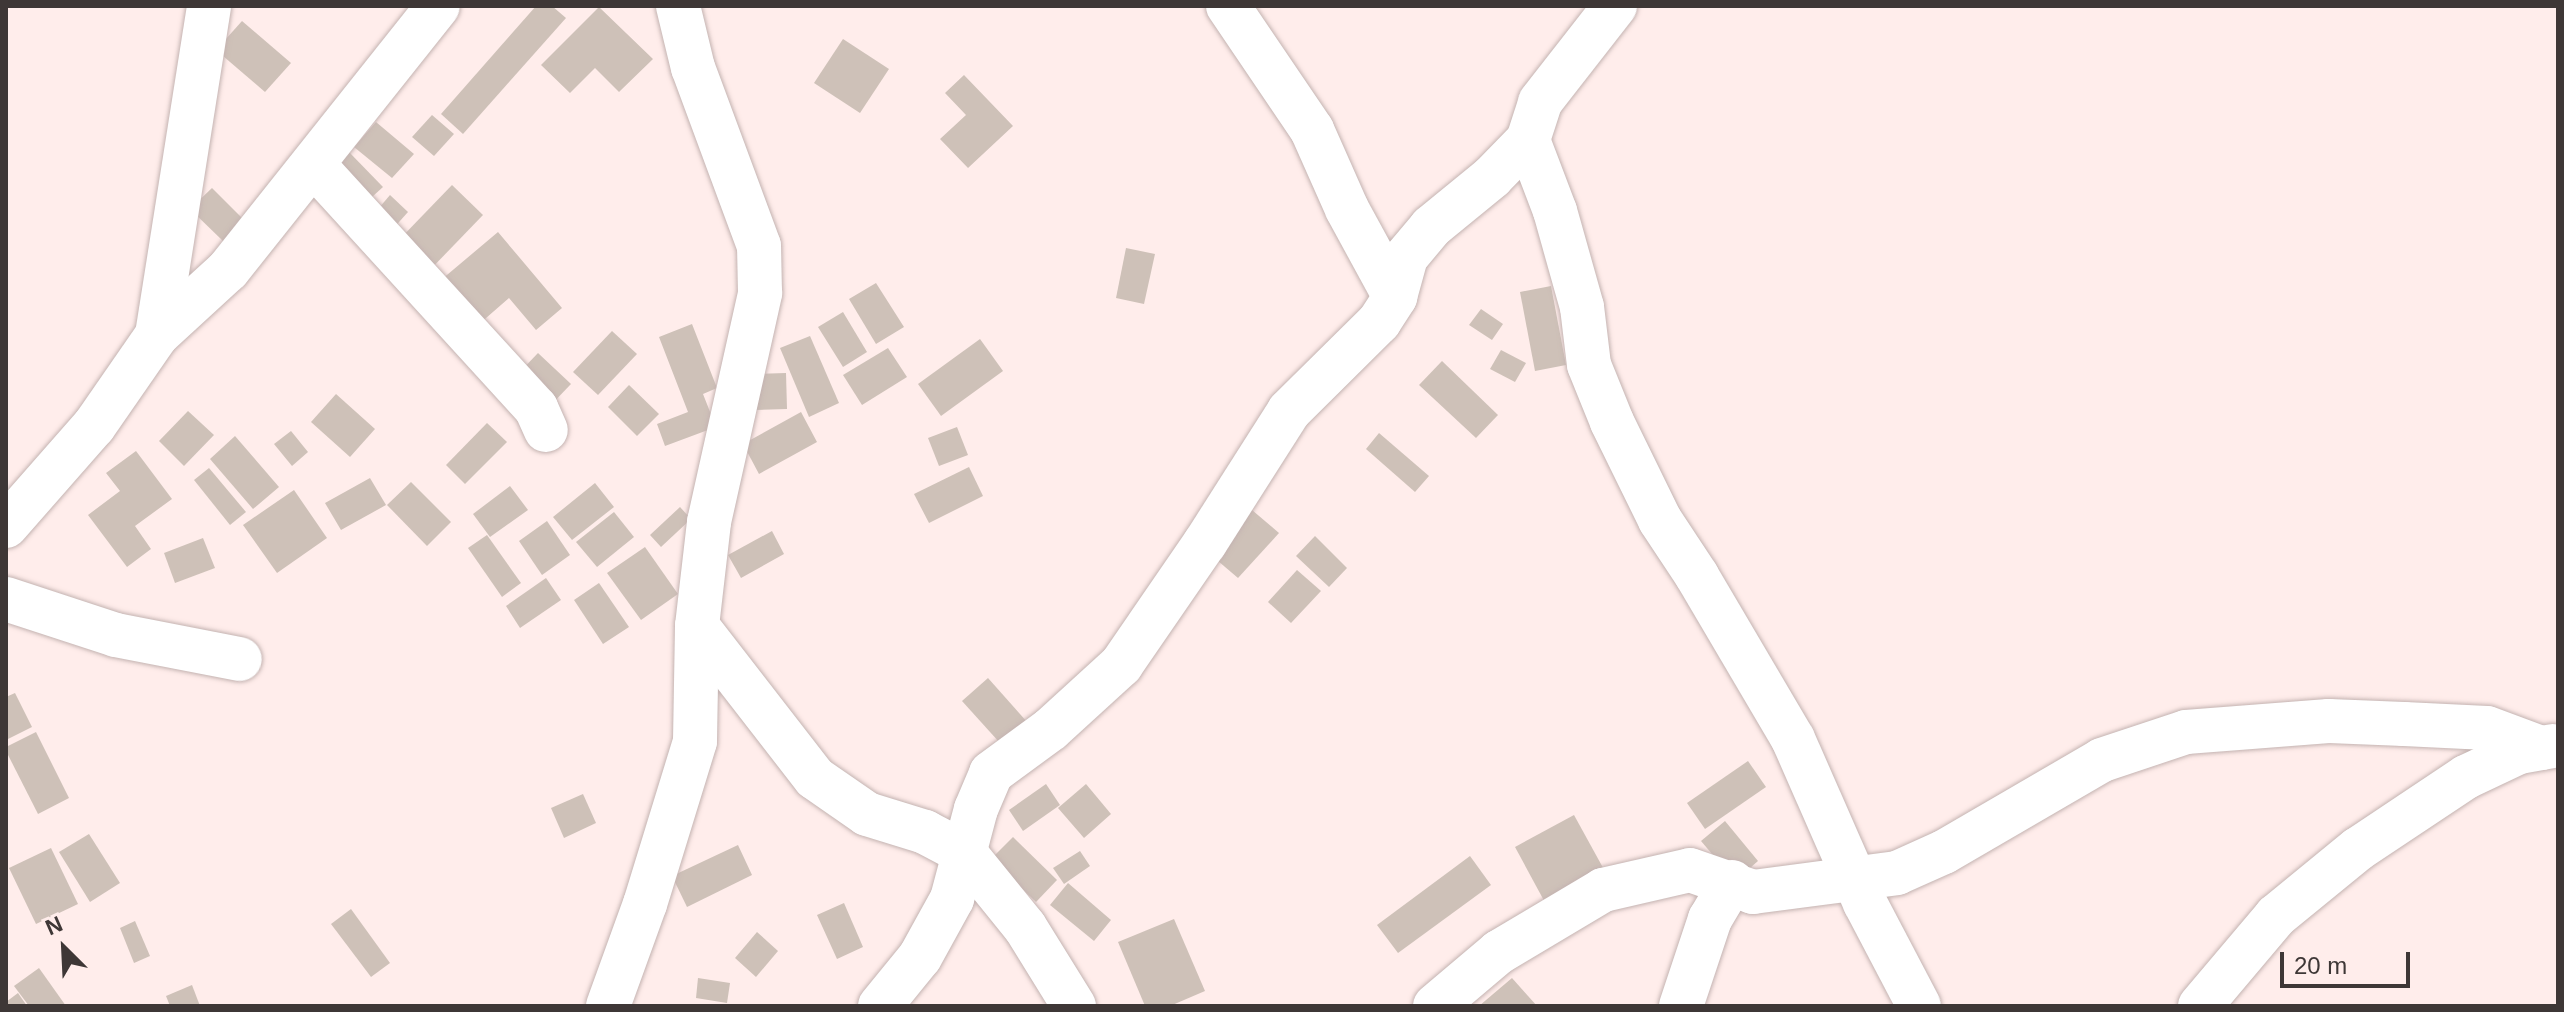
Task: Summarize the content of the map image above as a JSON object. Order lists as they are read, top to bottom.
{
  "scale_bar": "20 m",
  "north": "top left"
}
